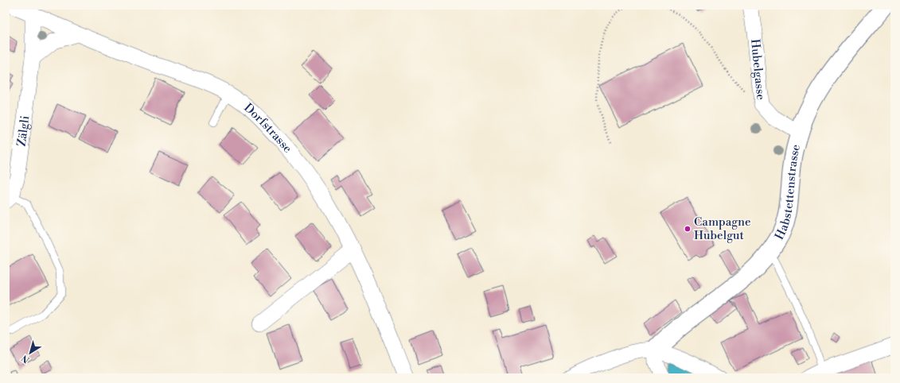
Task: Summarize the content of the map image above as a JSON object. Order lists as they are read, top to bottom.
{
  "streets": {
    "street": [
      "Hubelgasse",
      "Dorfstrasse",
      "Zälgli",
      "Habstettenstrasse"
    ]
  },
  "crossings": [
    ["Hubelgasse", "Habstettenstrasse"],
    ["Dorfstrasse", "Zälgli"]
  ],
  "places": ["Campagne Hubelgut"],
  "north": "bottom left"
}
